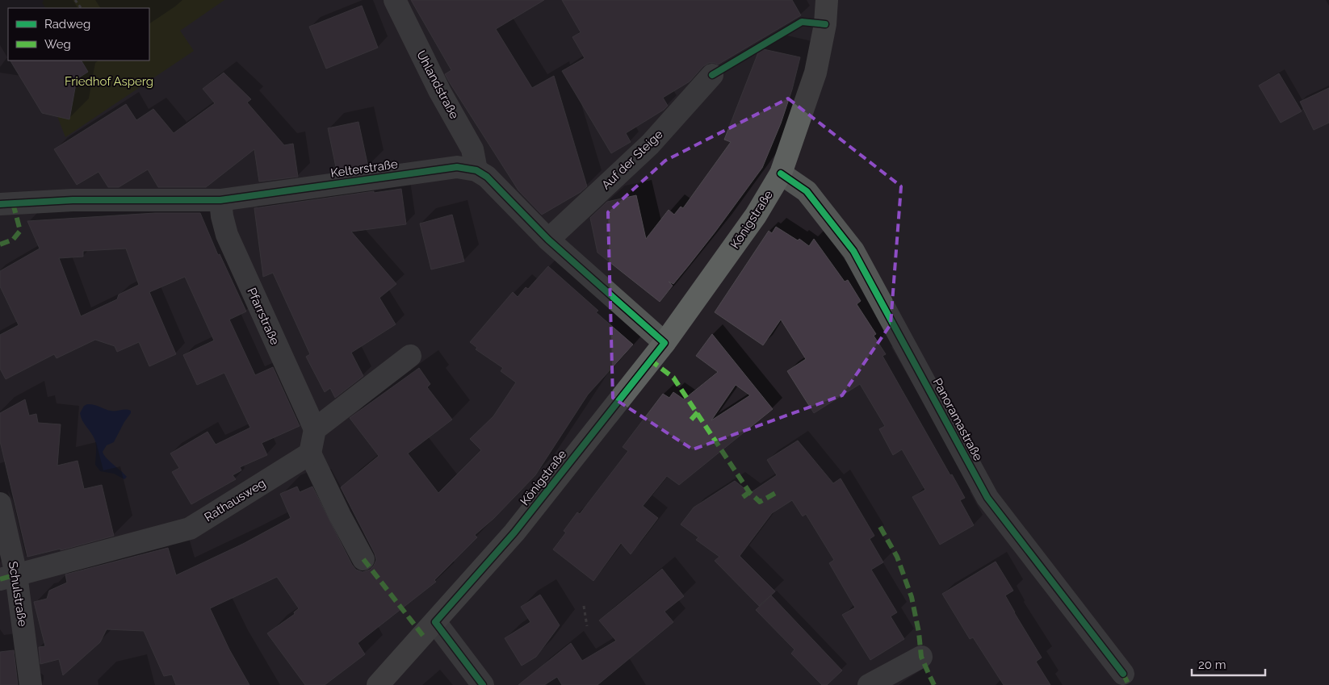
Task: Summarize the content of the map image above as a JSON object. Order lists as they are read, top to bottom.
{
  "streets": {
    "main road": ["Königstraße"],
    "street": [
      "Uhlandstraße",
      "Auf der Steige",
      "Kelterstraße",
      "Pfarrstraße",
      "Panoramastraße",
      "Rathausweg",
      "Schulstraße"
    ]
  },
  "crossings": [
    ["Uhlandstraße", "Kelterstraße"],
    ["Auf der Steige", "Kelterstraße"],
    ["Kelterstraße", "Königstraße"],
    ["Kelterstraße", "Pfarrstraße"],
    ["Königstraße", "Panoramastraße"],
    ["Rathausweg", "Schulstraße"]
  ],
  "parks": ["Friedhof Asperg"],
  "legend": ["Radweg", "Weg"],
  "scale_bar": "20 m"
}
